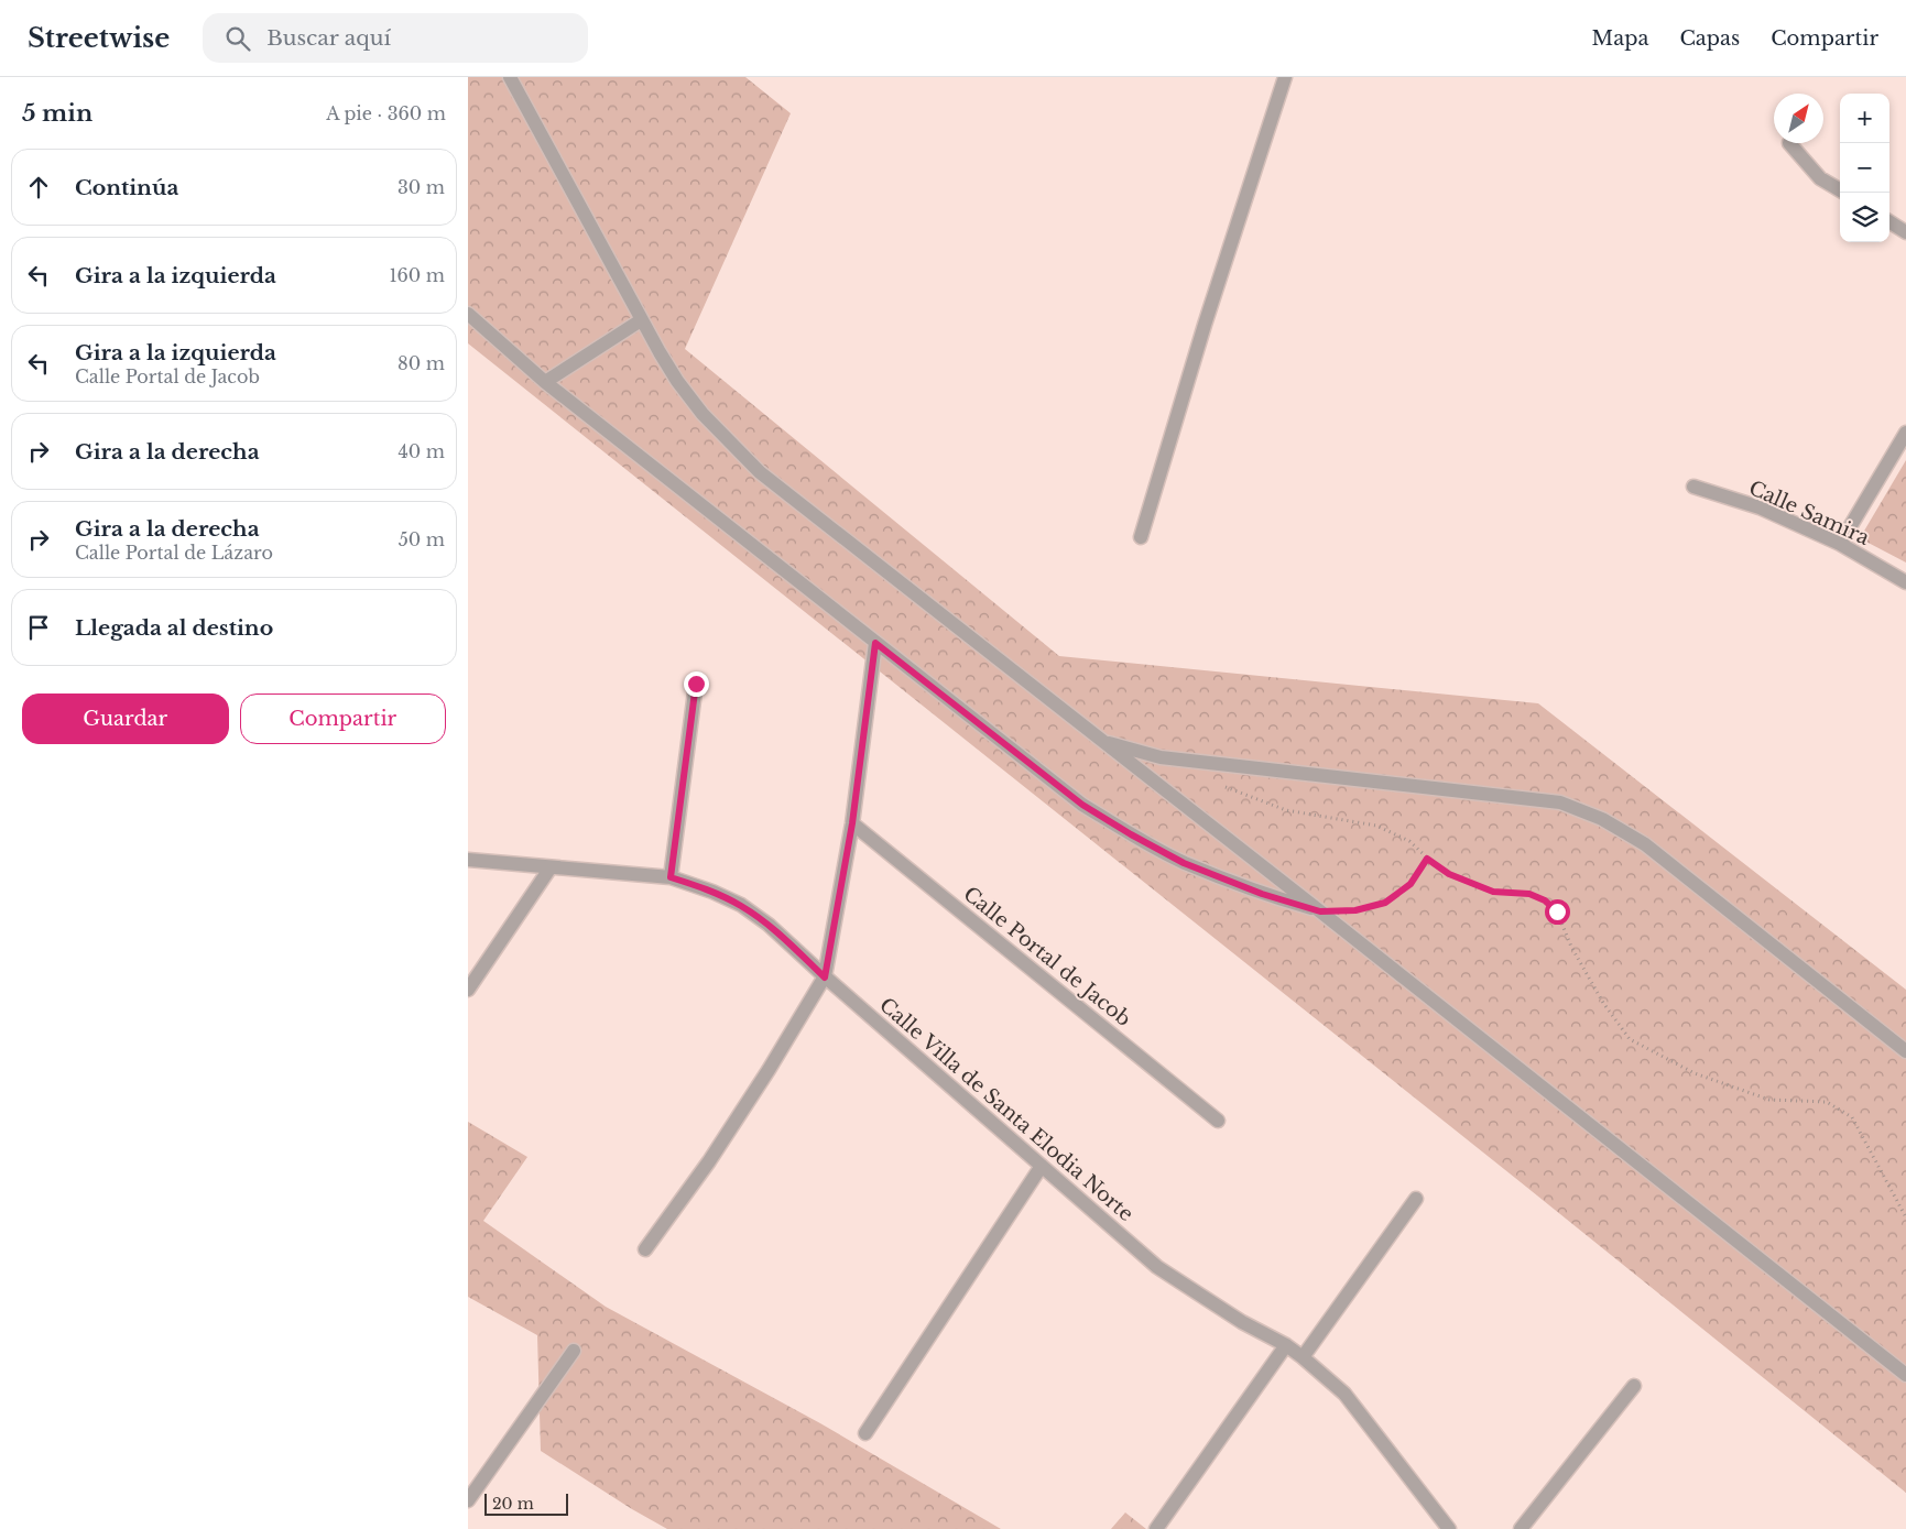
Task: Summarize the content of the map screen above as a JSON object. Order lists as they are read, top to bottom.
{
  "streets": {
    "street": ["Calle Samira", "Calle Portal de Jacob", "Calle Villa de Santa Elodia Norte"]
  },
  "scale_bar": "20 m",
  "north": "top right",
  "page": {
    "header": "Streetwise",
    "search": "Buscar aquí",
    "nav": ["Mapa", "Capas", "Compartir"],
    "heading": ["5 min", "A pie · 360 m"],
    "map_buttons": ["+", "−"],
    "list": [
      ["Continúa", "30 m"],
      ["Gira a la izquierda", "160 m"],
      ["Gira a la izquierda", "Calle Portal de Jacob", "80 m"],
      ["Gira a la derecha", "40 m"],
      ["Gira a la derecha", "Calle Portal de Lázaro", "50 m"],
      "Llegada al destino"
    ],
    "buttons": ["Guardar", "Compartir"],
    "scale": "20 m"
  }
}
